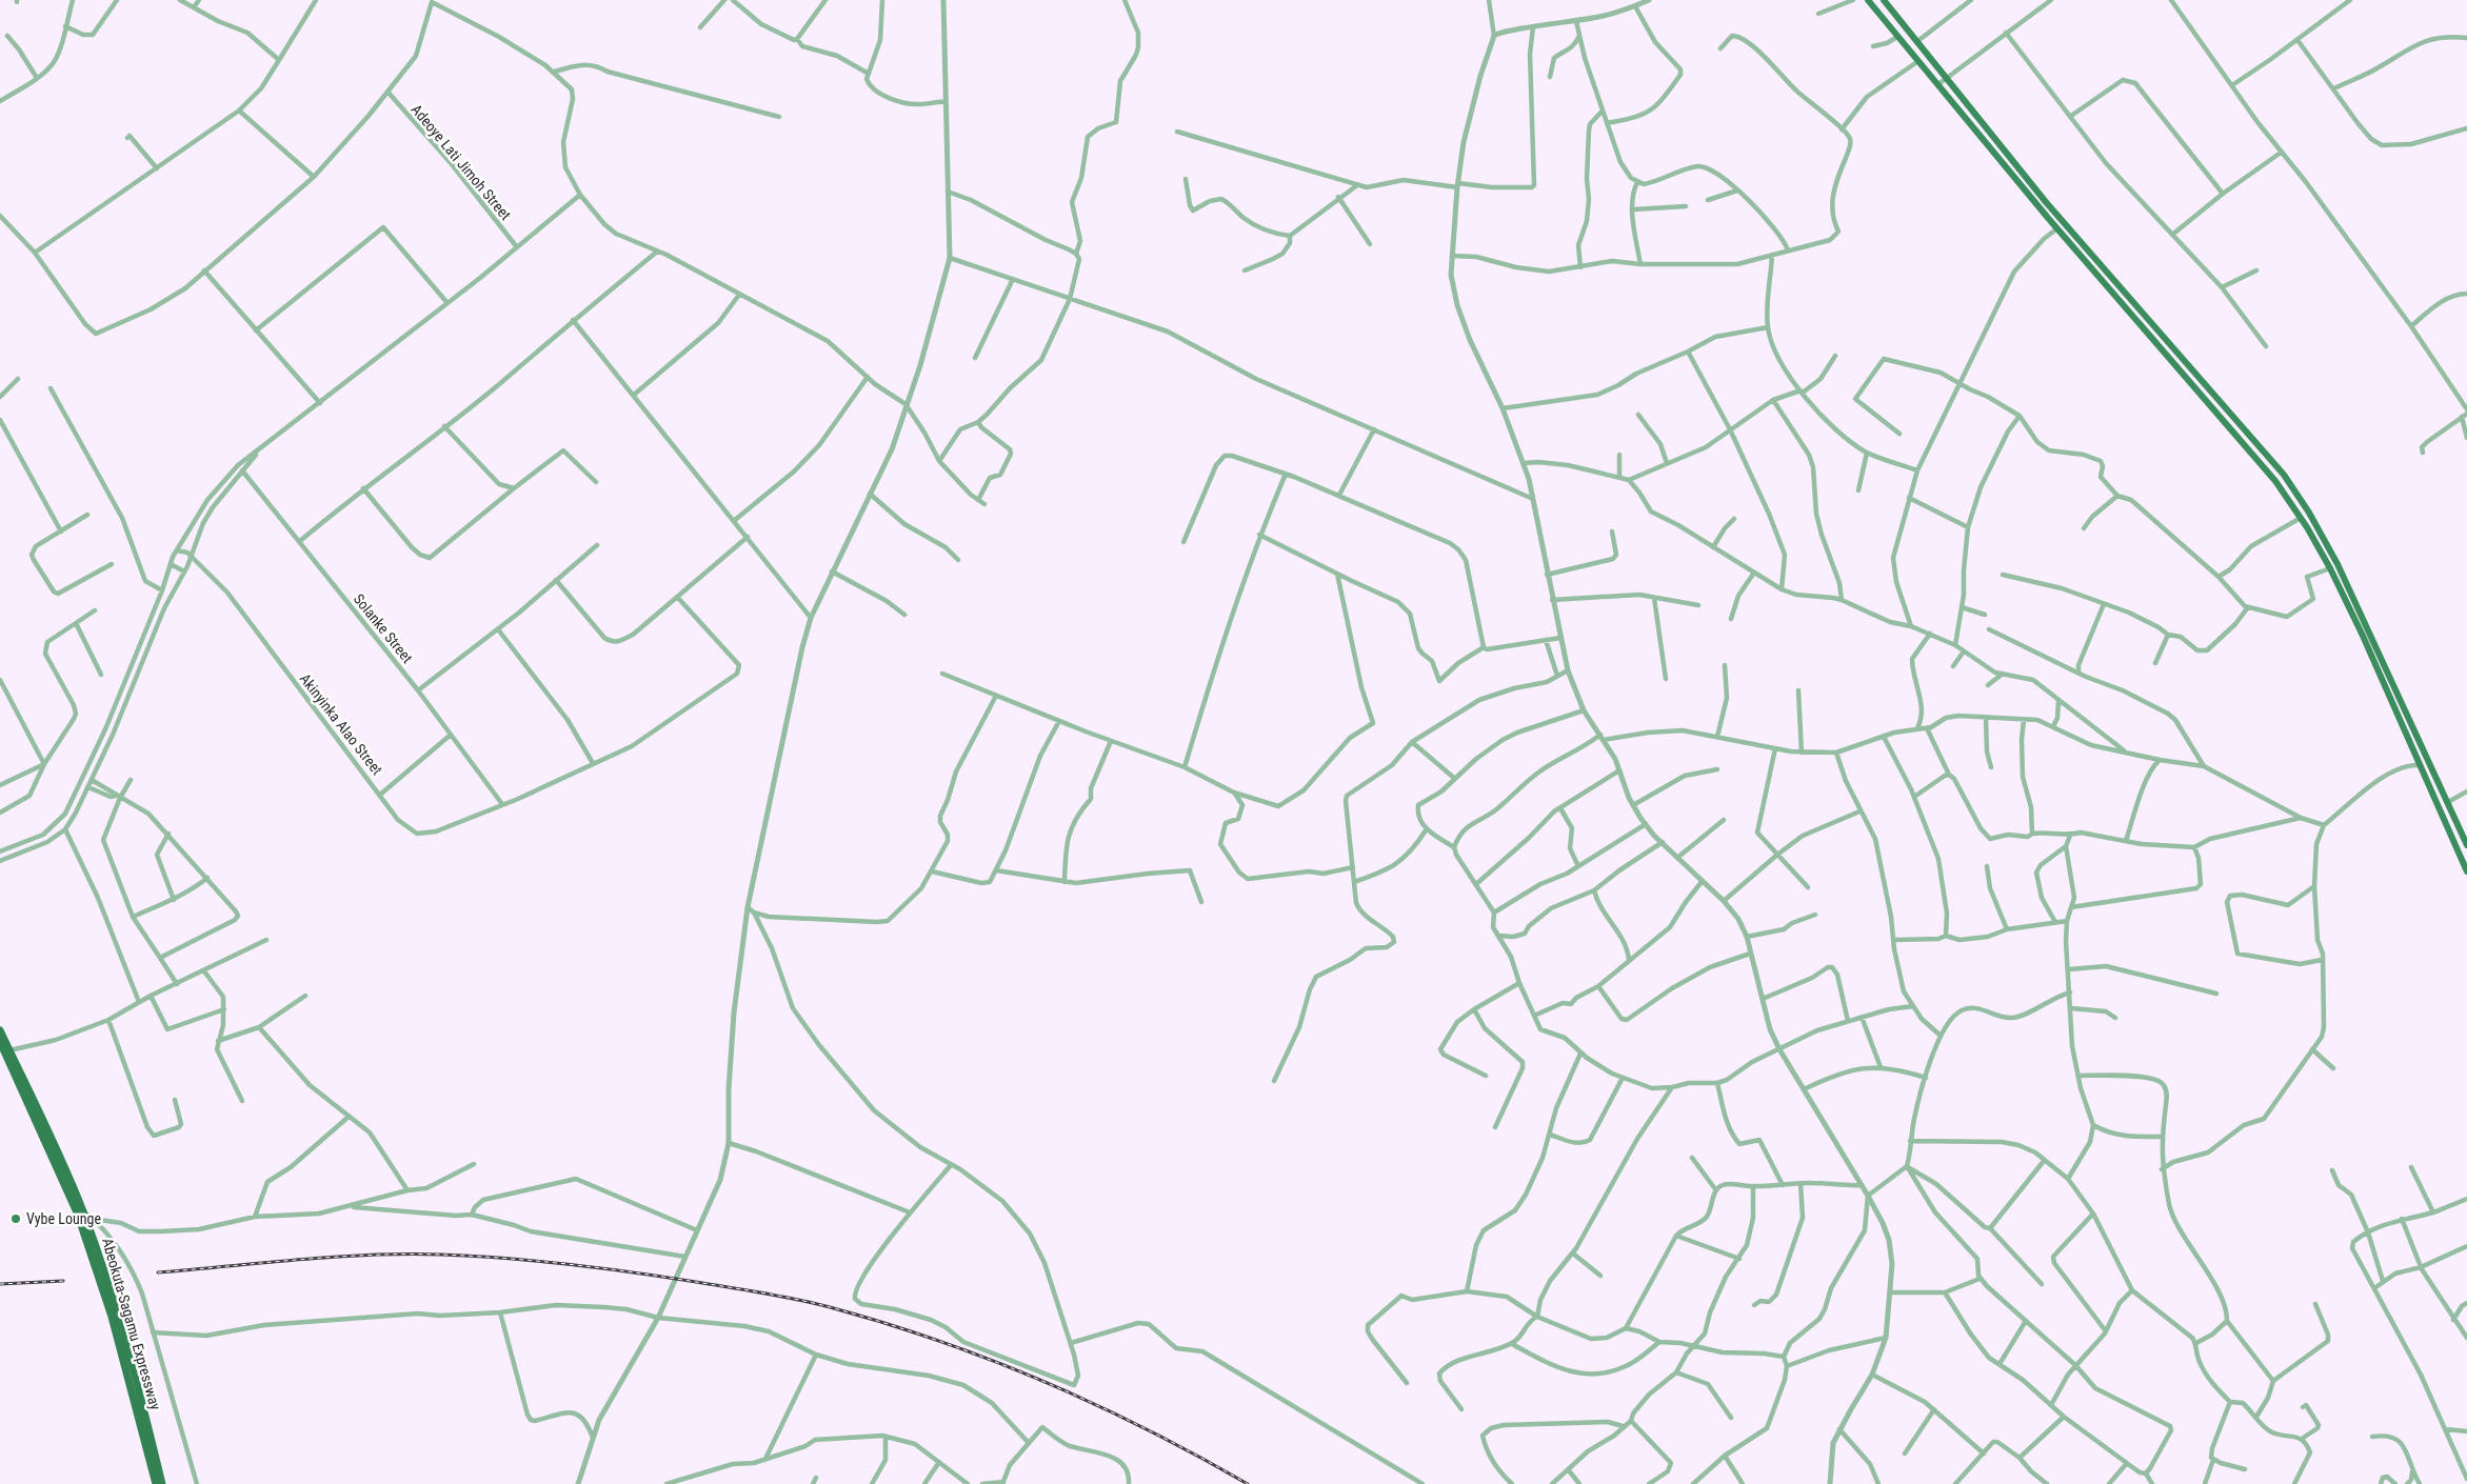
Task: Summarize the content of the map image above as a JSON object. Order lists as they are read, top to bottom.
{
  "streets": {
    "highway": ["Abeokuta-Sagamu Expressway"],
    "street": ["Adeoye Lati Jimoh Street", "Solanke Street", "Akinyinka Alao Street"]
  },
  "crossings": [
    ["Solanke Street", "Akinyinka Alao Street"]
  ],
  "places": ["Vybe Lounge"]
}
